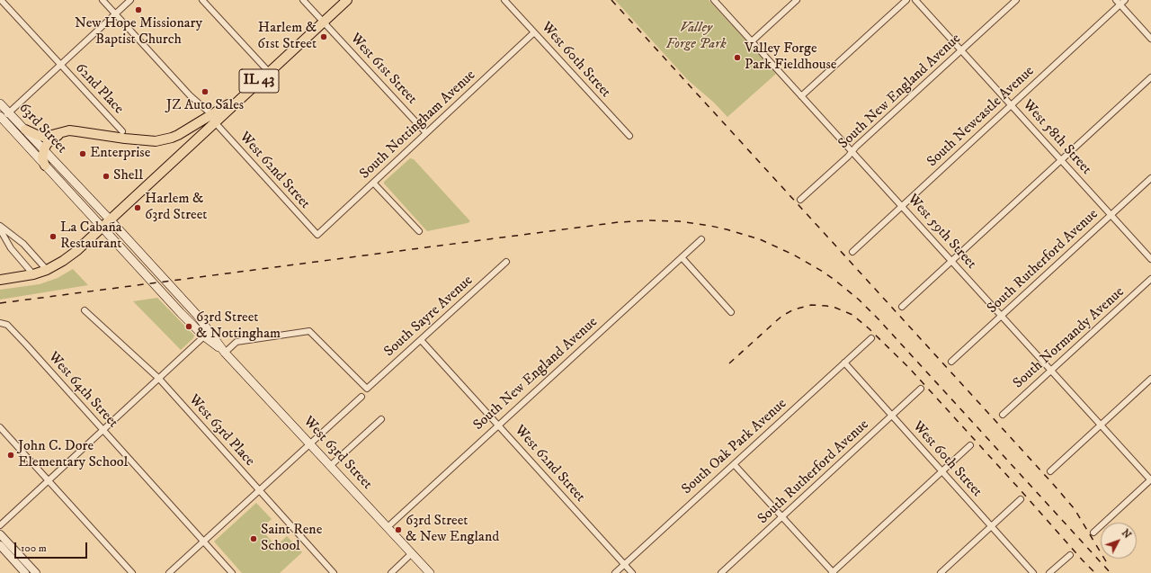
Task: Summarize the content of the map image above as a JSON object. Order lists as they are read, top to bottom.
{
  "streets": {
    "main road": ["IL 43", "63rd Street", "West 63rd Street"],
    "street": [
      "West 60th Street",
      "West 61st Street",
      "62nd Place",
      "South New England Avenue",
      "South Newcastle Avenue",
      "South Nottingham Avenue",
      "West 58th Street",
      "West 62nd Street",
      "West 59th Street",
      "South Rutherford Avenue",
      "South Sayre Avenue",
      "South Normandy Avenue",
      "West 64th Street",
      "West 63rd Place",
      "South Oak Park Avenue"
    ]
  },
  "crossings": [
    ["West 60th Street", "South Nottingham Avenue"],
    ["West 60th Street", "South Rutherford Avenue"],
    ["West 60th Street", "South Oak Park Avenue"],
    ["West 61st Street", "IL 43"],
    ["West 61st Street", "South Nottingham Avenue"],
    ["IL 43", "West 62nd Street"],
    ["South New England Avenue", "West 58th Street"],
    ["South New England Avenue", "West 62nd Street"],
    ["South New England Avenue", "West 59th Street"],
    ["South New England Avenue", "West 63rd Street"],
    ["South Newcastle Avenue", "West 58th Street"],
    ["South Newcastle Avenue", "West 59th Street"],
    ["South Nottingham Avenue", "West 62nd Street"],
    ["63rd Street", "West 63rd Street"],
    ["West 58th Street", "South Rutherford Avenue"],
    ["West 62nd Street", "South Sayre Avenue"],
    ["West 62nd Street", "South Oak Park Avenue"],
    ["West 59th Street", "South Rutherford Avenue"],
    ["West 59th Street", "South Normandy Avenue"],
    ["South Sayre Avenue", "West 63rd Street"]
  ],
  "parks": ["Valley Forge Park"],
  "places": [
    "New Hope Missionary Baptist Church",
    "Harlem & 61st Street",
    "Valley Forge Park Fieldhouse",
    "JZ Auto Sales",
    "Enterprise",
    "Shell",
    "Harlem & 63rd Street",
    "La Cabaña Restaurant",
    "63rd Street & Nottingham",
    "John C. Dore Elementary School",
    "63rd Street & New England",
    "Saint Rene School"
  ],
  "scale_bar": "100 m",
  "north": "top right"
}
